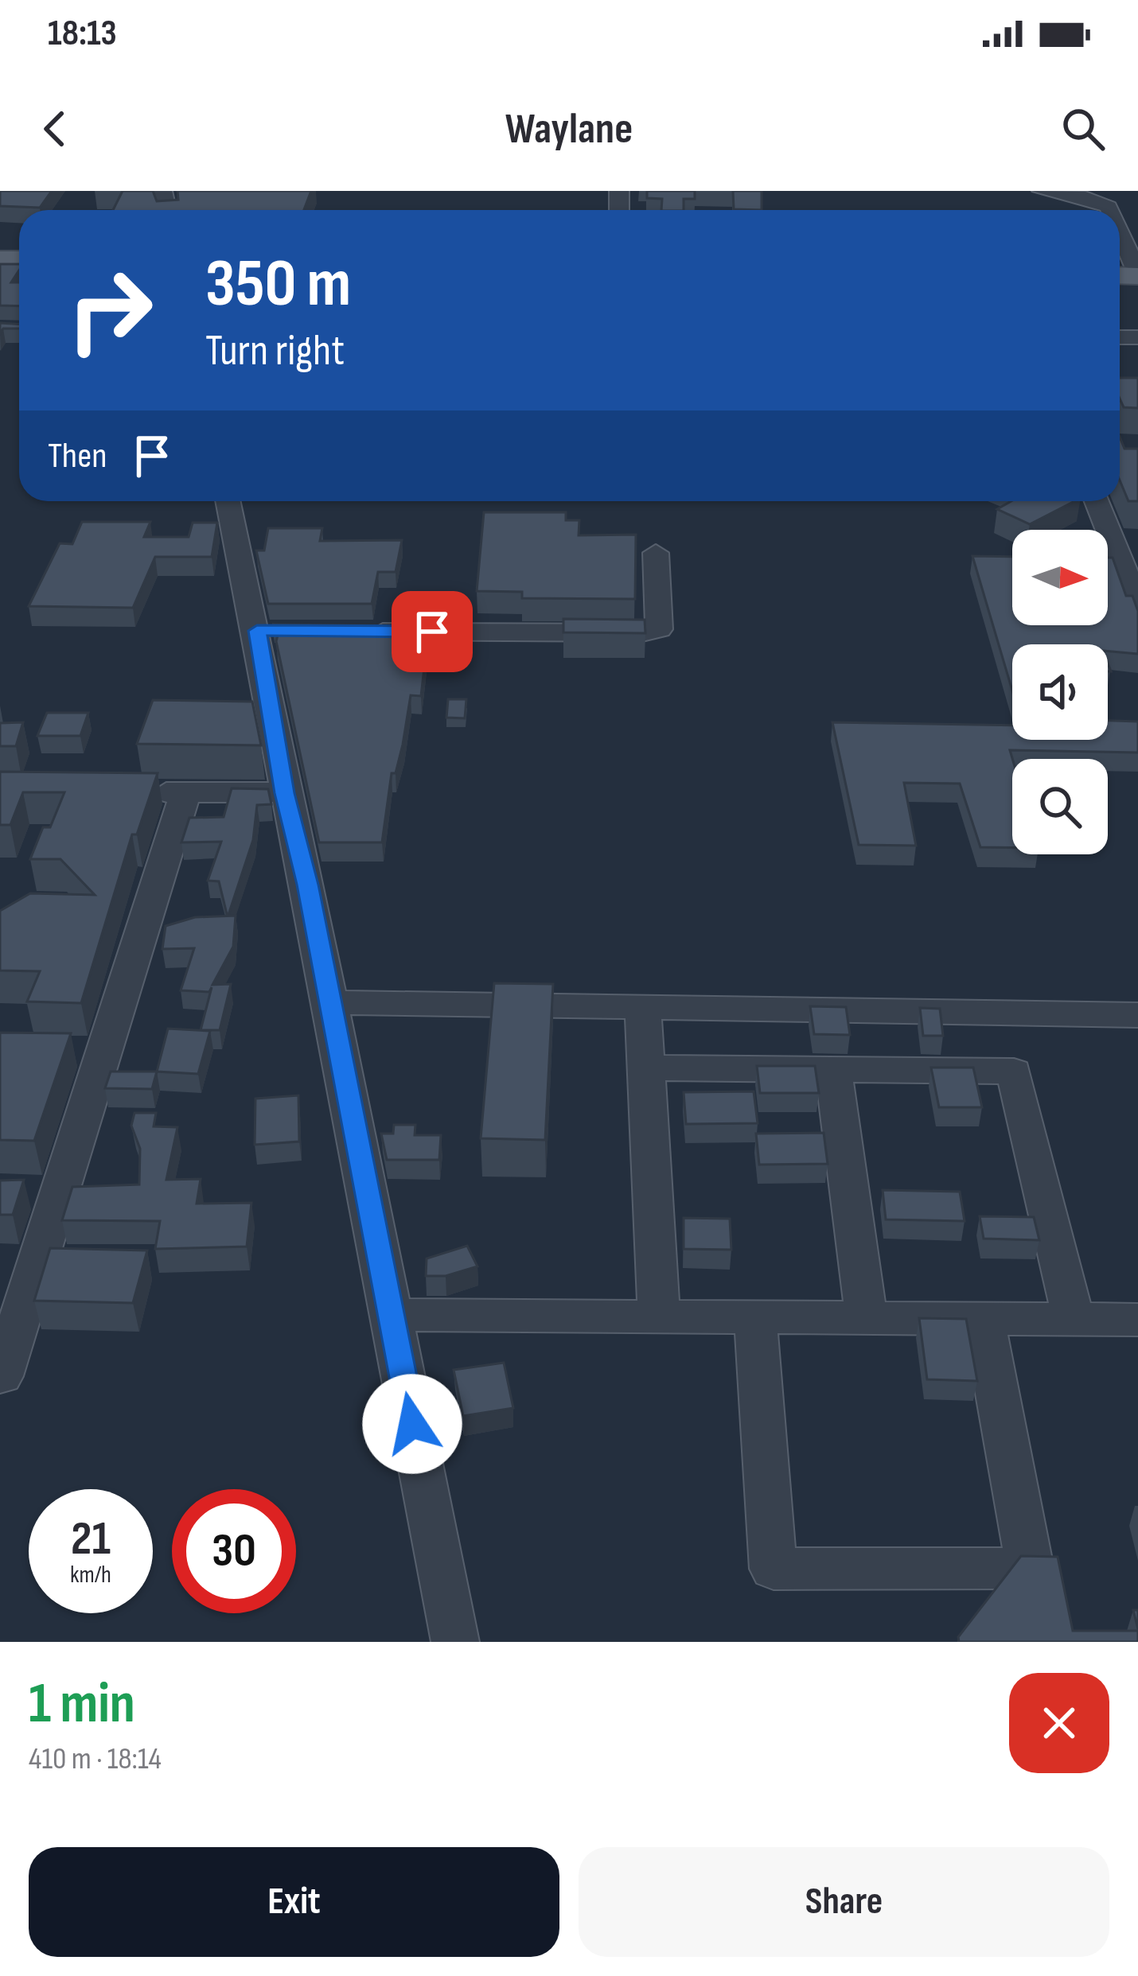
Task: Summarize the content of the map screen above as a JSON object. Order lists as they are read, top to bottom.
{
  "north": "right",
  "page": {
    "status": "18:13",
    "header": "Waylane",
    "turn": ["350 m", "Turn right"],
    "then": "Then",
    "speed": "21 km/h",
    "limit": "30",
    "heading": ["1 min", "410 m · 18:14"],
    "buttons": ["Exit", "Share"]
  }
}
